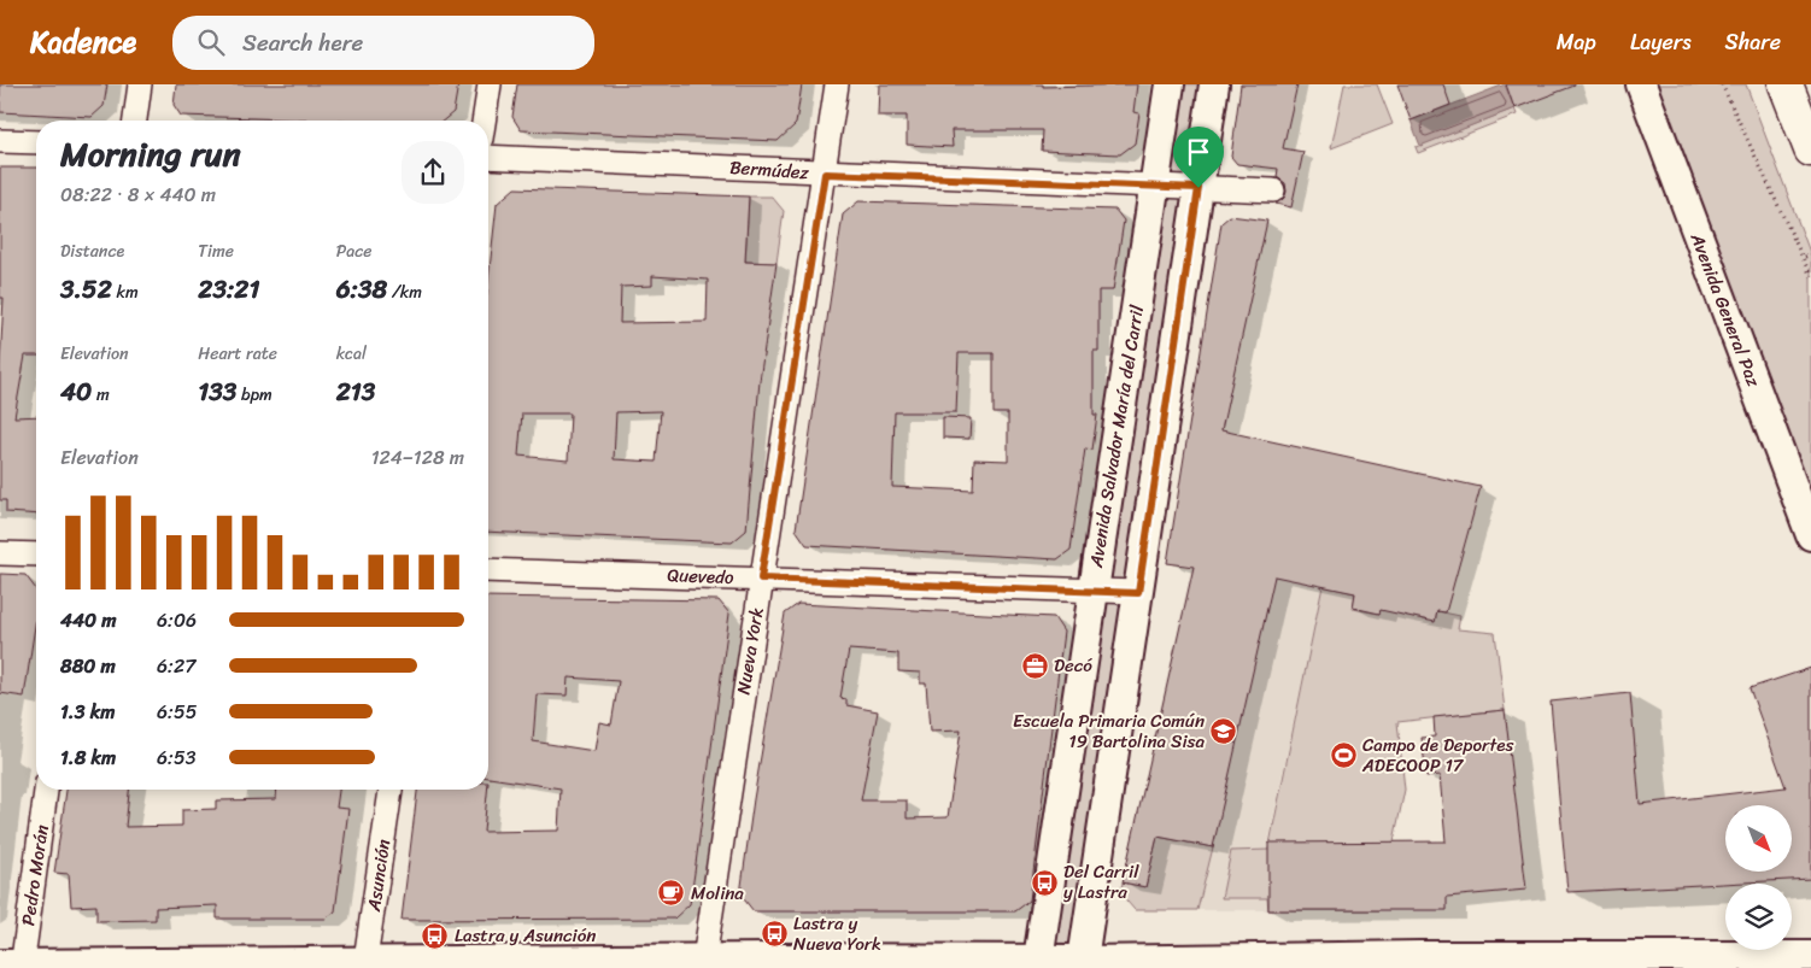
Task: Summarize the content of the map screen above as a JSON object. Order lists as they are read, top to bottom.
{
  "streets": {
    "street": [
      "Bermúdez",
      "Avenida General Paz",
      "Avenida Salvador María del Carril",
      "Quevedo",
      "Nueva York",
      "Pedro Morán",
      "Asunción"
    ]
  },
  "crossings": [
    ["Bermúdez", "Avenida Salvador María del Carril"],
    ["Bermúdez", "Nueva York"],
    ["Avenida Salvador María del Carril", "Quevedo"],
    ["Quevedo", "Nueva York"]
  ],
  "places": {
    "office": ["Decó"],
    "school or university": ["Escuela Primaria Común 19 Bartolina Sisa"],
    "sports": ["Campo de Deportes ADECOOP 17"],
    "bus stop": ["Del Carril y Lastra", "Lastra y Nueva York", "Lastra y Asunción"],
    "cafe": ["Molina"]
  },
  "north": "bottom right",
  "page": {
    "header": "Kadence",
    "search": "Search here",
    "nav": ["Map", "Layers", "Share"],
    "heading": ["Morning run", "08:22 · 8 × 440 m"],
    "stats": [
      ["Distance", "3.52 km"],
      ["Time", "23:21"],
      ["Pace", "6:38 /km"],
      ["Elevation", "40 m"],
      ["Heart rate", "133 bpm"],
      ["kcal", "213"]
    ],
    "chart": ["Elevation", "124–128 m"],
    "list": [
      {
        "name": "440 m",
        "note": "6:06"
      },
      {
        "name": "880 m",
        "note": "6:27"
      },
      {
        "name": "1.3 km",
        "note": "6:55"
      },
      {
        "name": "1.8 km",
        "note": "6:53"
      }
    ]
  }
}
